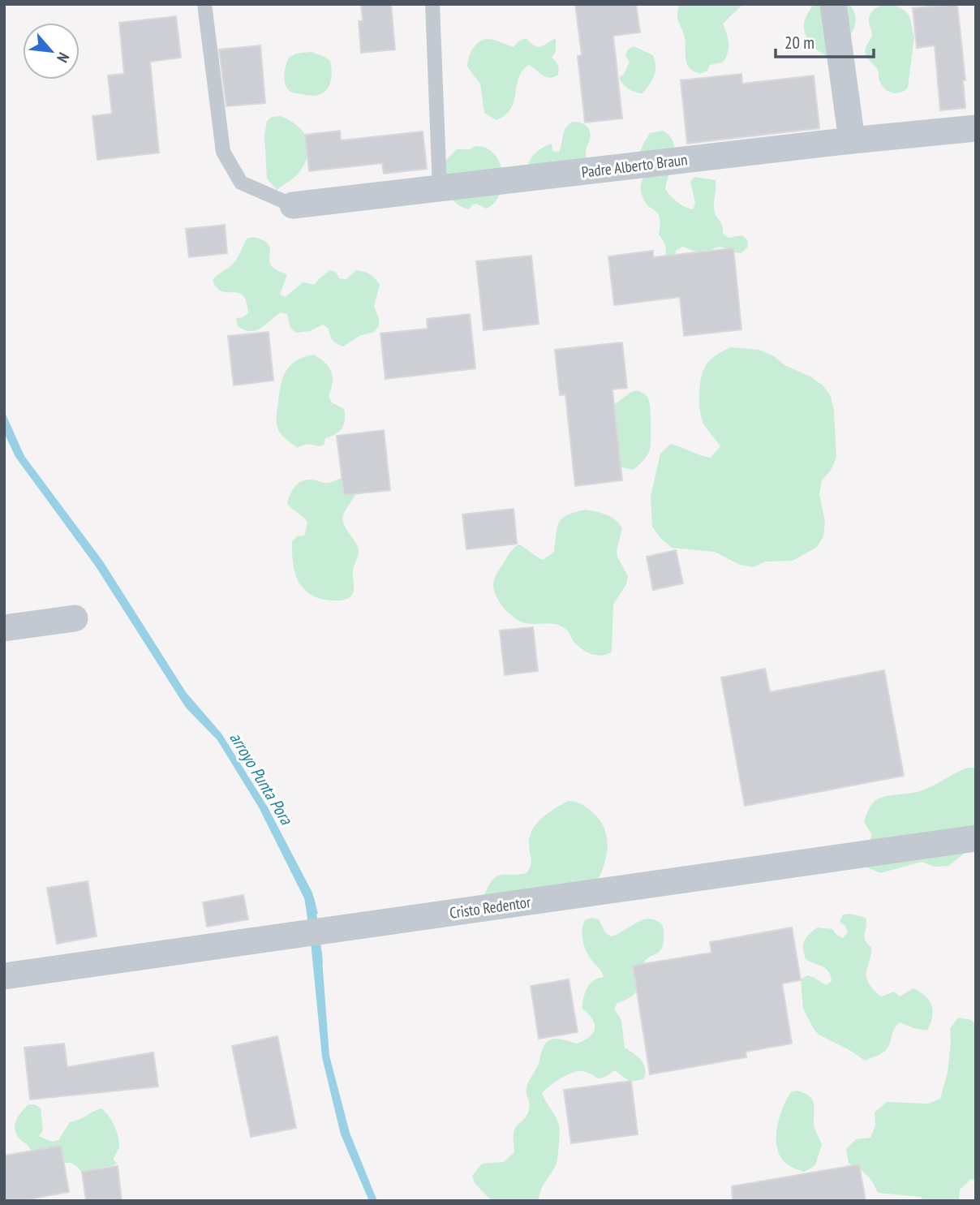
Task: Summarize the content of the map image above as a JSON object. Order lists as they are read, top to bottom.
{
  "streets": {
    "street": ["Padre Alberto Braun", "Cristo Redentor"]
  },
  "water": ["arroyo Punta Pora"],
  "scale_bar": "20 m",
  "north": "bottom right"
}
